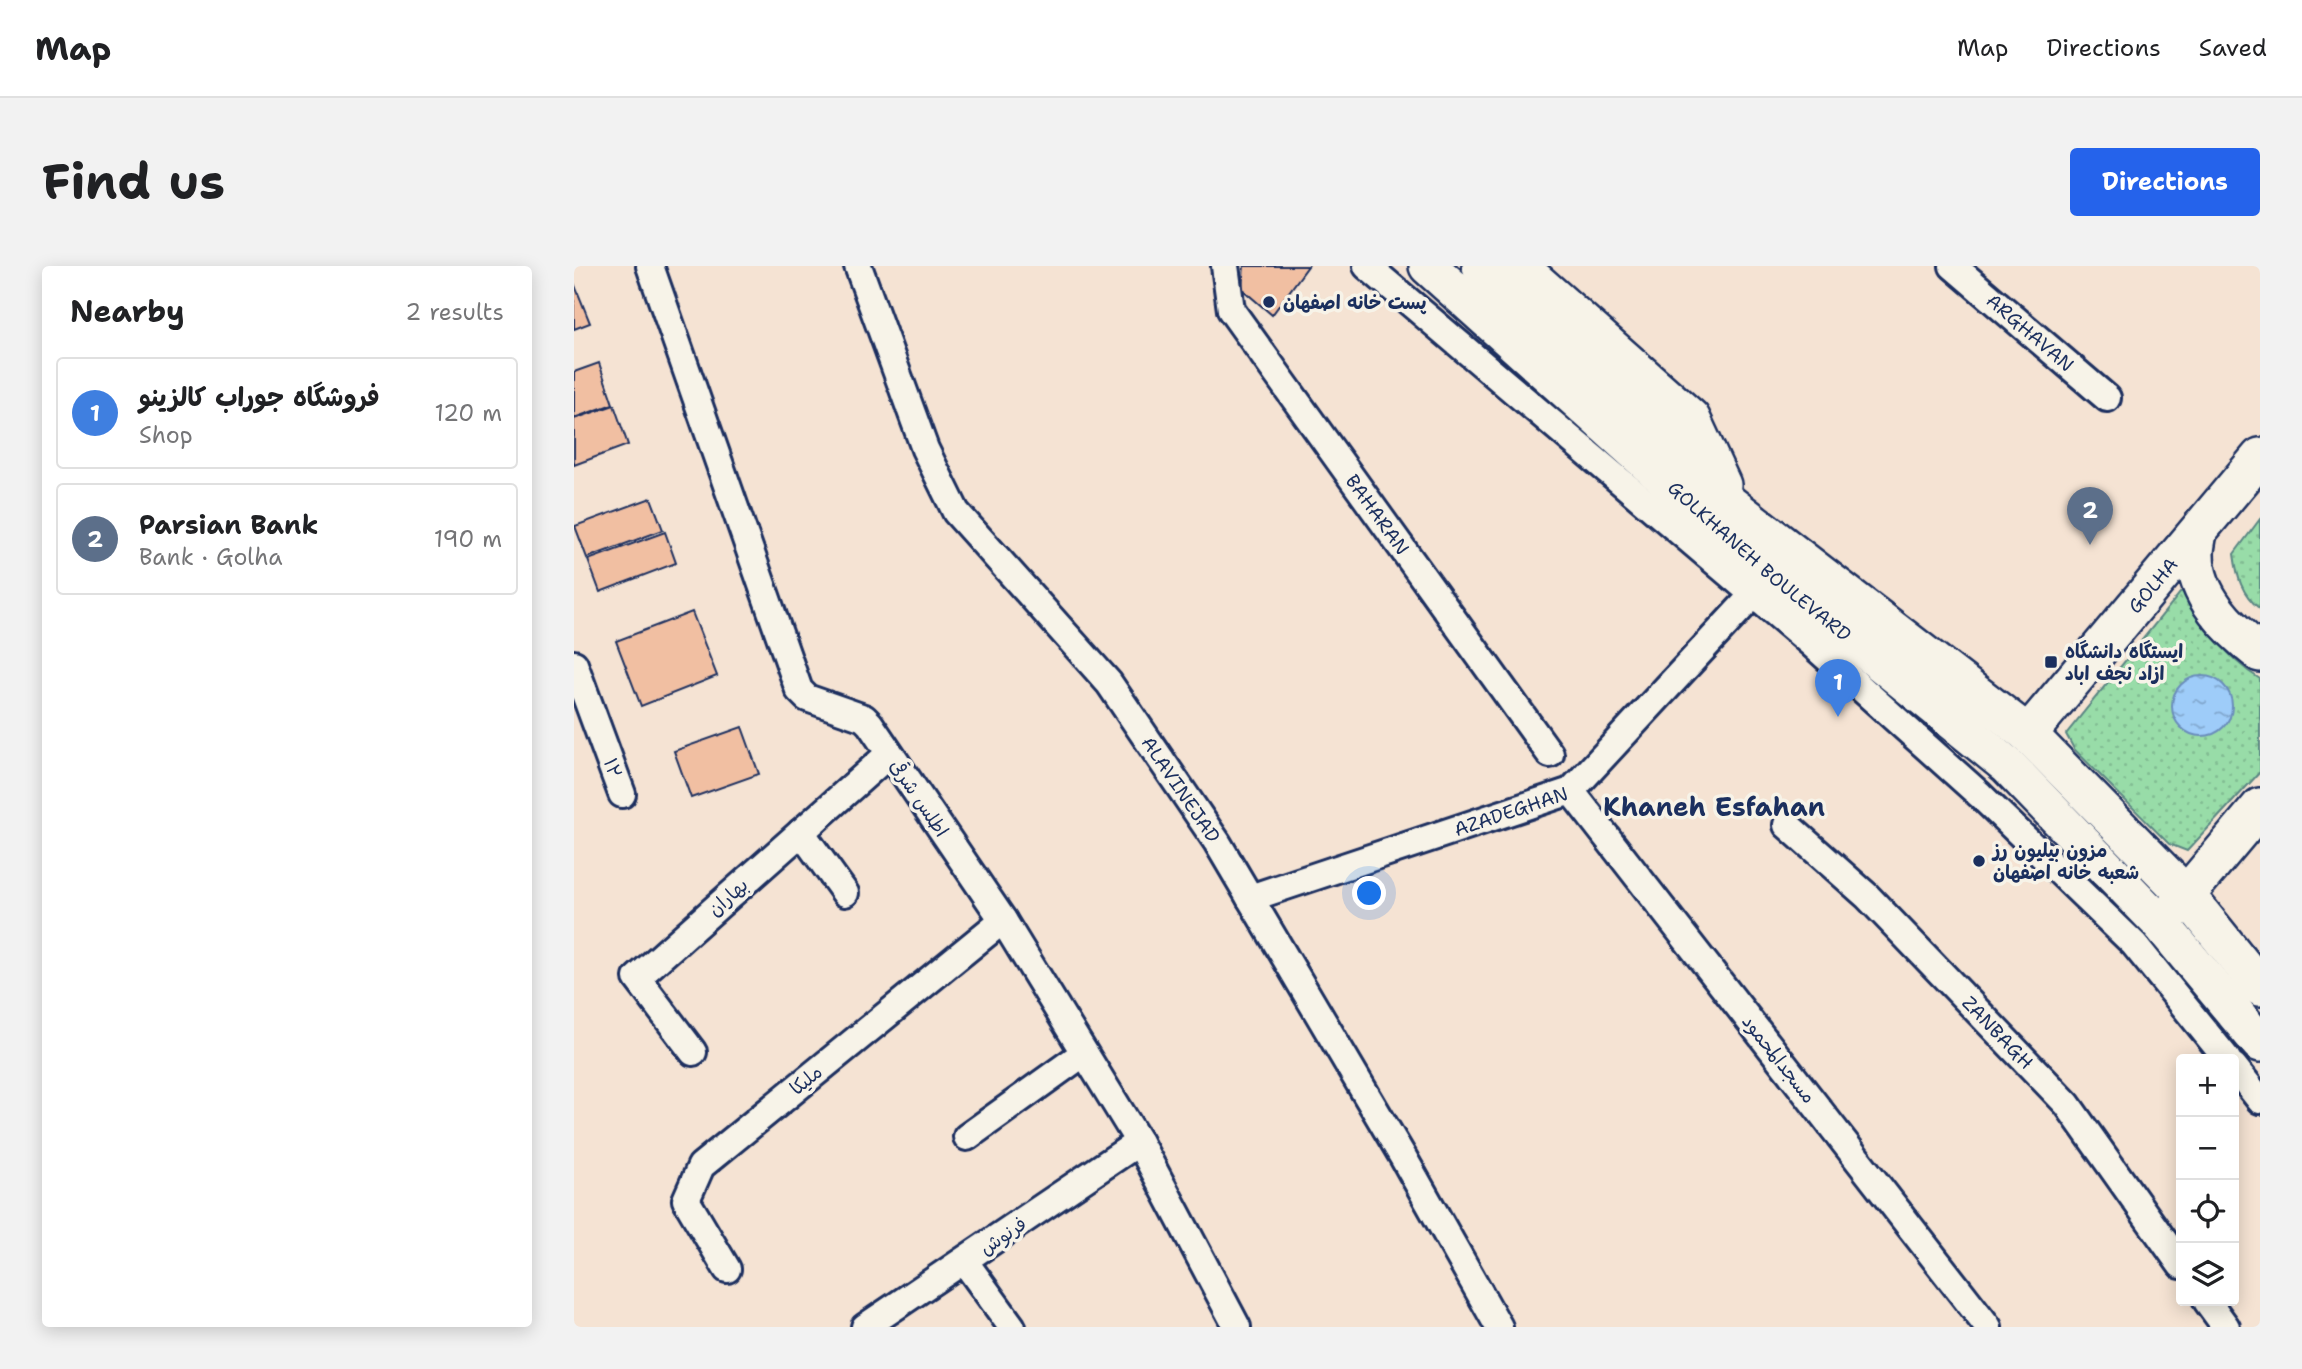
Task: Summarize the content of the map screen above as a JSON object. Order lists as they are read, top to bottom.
{
  "streets": {
    "main road": ["GOLKHANEH BOULEVARD", "GOLHA"],
    "street": [
      "ARGHAVAN",
      "BAHARAN",
      "۱۲",
      "ALAVINEJAD",
      "اطلس شرقی",
      "AZADEGHAN",
      "بهاران",
      "ZANBAGH",
      "مسجدالمحمود",
      "ملیکا",
      "فرنوش"
    ]
  },
  "crossings": [
    ["GOLKHANEH BOULEVARD", "GOLHA"],
    ["GOLKHANEH BOULEVARD", "AZADEGHAN"],
    ["ALAVINEJAD", "AZADEGHAN"],
    ["اطلس شرقی", "بهاران"],
    ["اطلس شرقی", "ملیکا"],
    ["اطلس شرقی", "فرنوش"],
    ["AZADEGHAN", "مسجدالمحمود"]
  ],
  "districts": ["Khaneh Esfahan"],
  "places": {
    "other": ["پست خانه اصفهان", "مزون بیلیون رز شعبه خانه اصفهان"],
    "transit": ["ایستگاه دانشگاه ازاد نجف اباد"]
  },
  "page": {
    "header": "Map",
    "nav": ["Map", "Directions", "Saved"],
    "buttons": "Directions",
    "title": "Find us",
    "heading": ["Nearby", "2 results"],
    "list": [
      {
        "mark": "1",
        "name": "فروشگاه جوراب کالزینو",
        "note": "Shop",
        "value": "120 m"
      },
      {
        "mark": "2",
        "name": "Parsian Bank",
        "note": "Bank · Golha",
        "value": "190 m"
      }
    ],
    "pins": ["2", "1"],
    "map_buttons": ["+", "−"]
  }
}
